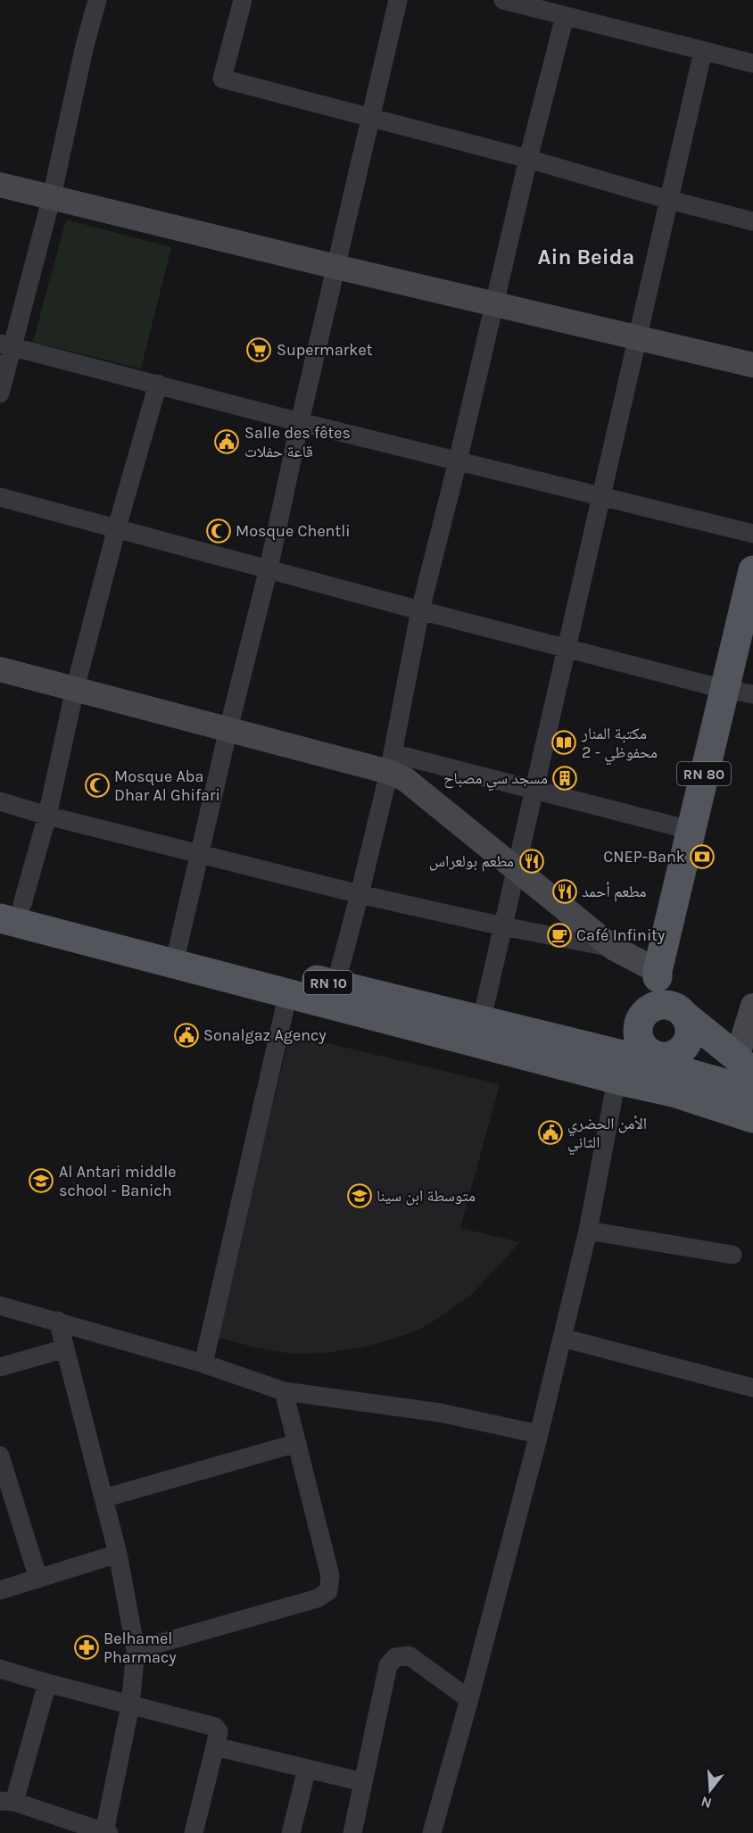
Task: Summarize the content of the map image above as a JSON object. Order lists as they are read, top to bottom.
{
  "streets": {
    "main road": ["RN 80", "RN 10"]
  },
  "crossings": [
    ["RN 80", "RN 10"]
  ],
  "districts": ["Ain Beida"],
  "places": {
    "supermarket": ["Supermarket"],
    "public building": ["Salle des fêtes قاعة حفلات", "Sonalgaz Agency", "الأمن الحضري الثاني"],
    "mosque": ["Mosque Chentli", "Mosque Aba Dhar Al Ghifari"],
    "library": ["مكتبة المنار 2 - محفوظي"],
    "building": ["مسجد سي مصباح"],
    "bank": ["CNEP-Bank"],
    "restaurant": ["مطعم بولعراس", "مطعم أحمد"],
    "cafe": ["Café Infinity"],
    "school or university": ["Al Antari middle school - Banich", "متوسطة ابن سينا"],
    "pharmacy": ["Belhamel Pharmacy"]
  },
  "north": "bottom"
}
